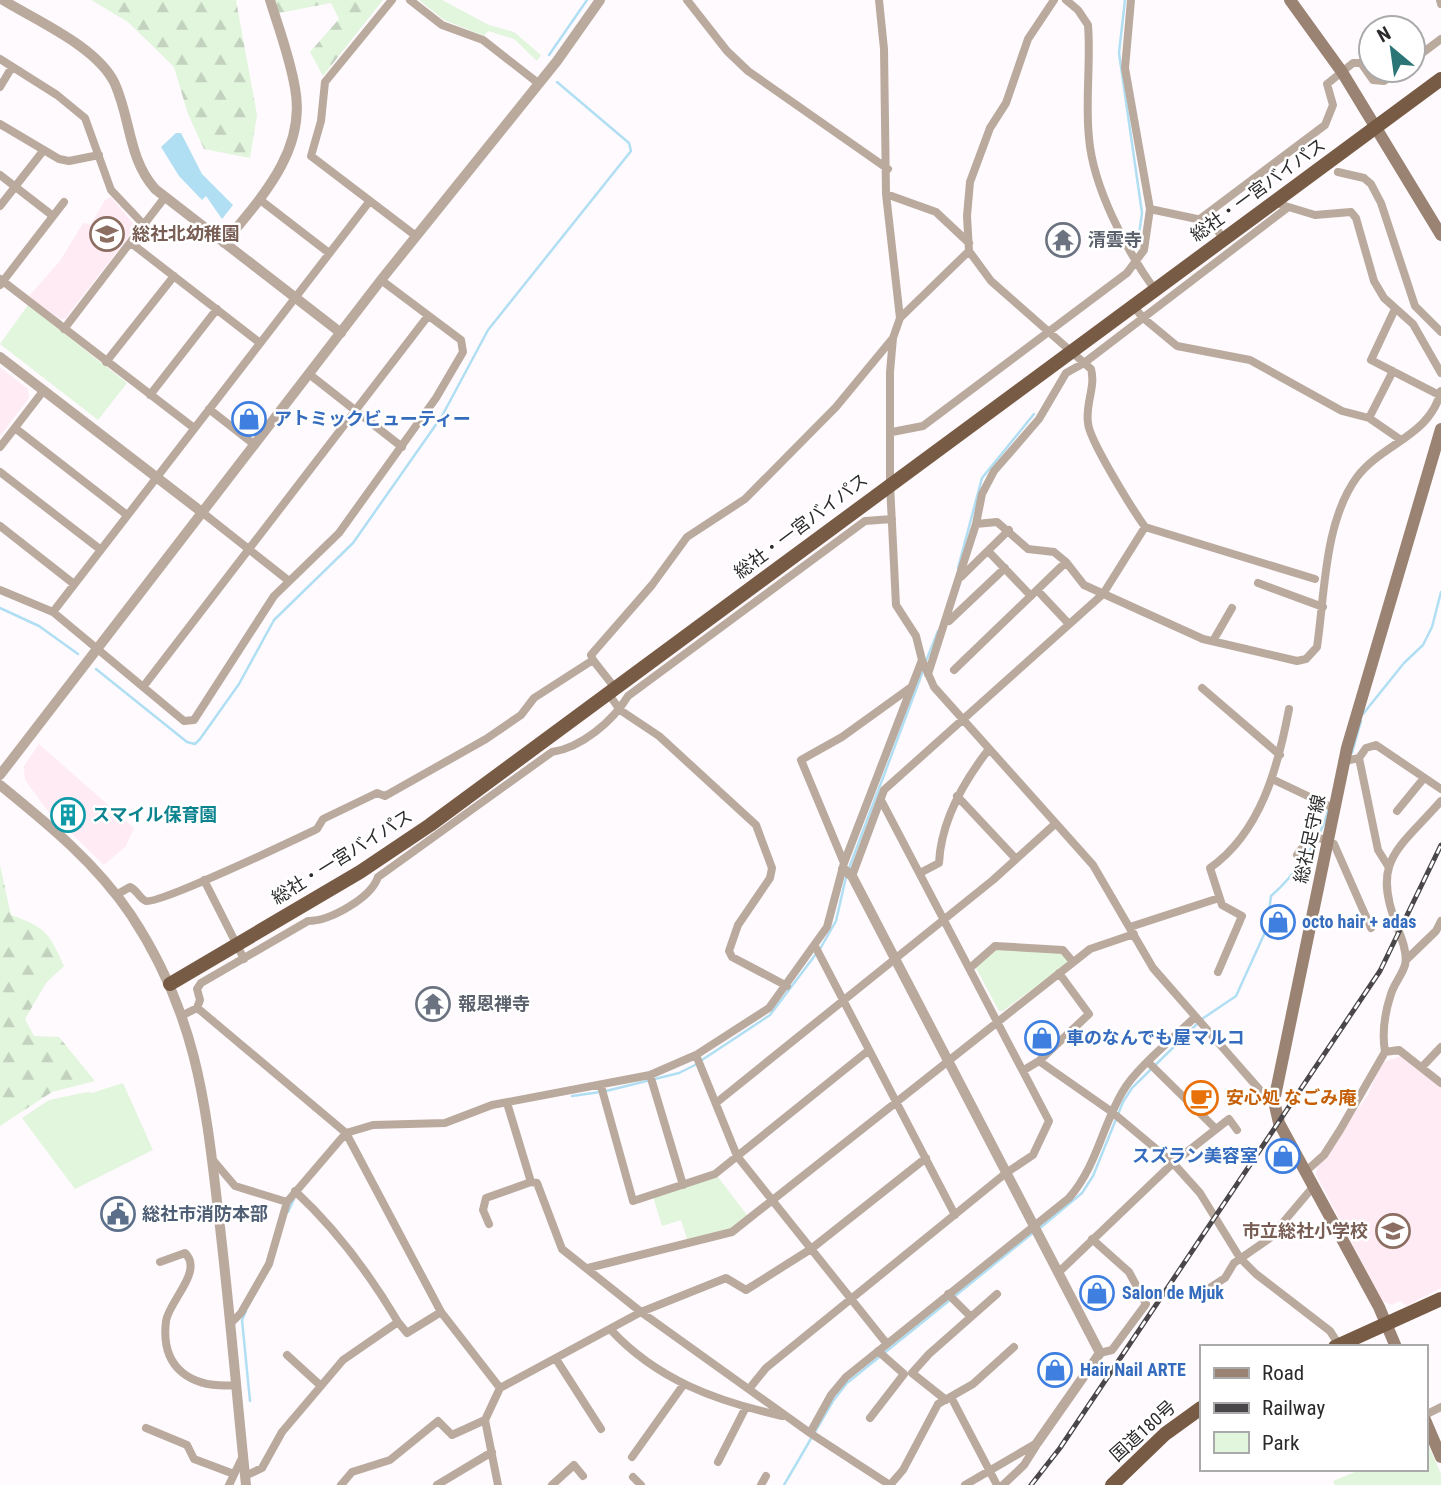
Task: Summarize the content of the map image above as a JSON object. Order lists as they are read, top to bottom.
{
  "streets": {
    "highway": ["総社・一宮バイパス", "国道180号"],
    "main road": ["総社足守線"]
  },
  "places": {
    "school or university": ["総社北幼稚園", "市立総社小学校"],
    "temple": ["清雲寺", "報恩禅寺"],
    "shop": [
      "アトミックビューティー",
      "octo hair + adas",
      "車のなんでも屋マルコ",
      "スズラン美容室",
      "Salon de Mjuk",
      "Hair Nail ARTE"
    ],
    "building": ["スマイル保育園"],
    "cafe": ["安心処 なごみ庵"],
    "public building": ["総社市消防本部"]
  },
  "legend": ["Road", "Railway", "Park"],
  "north": "top left"
}
